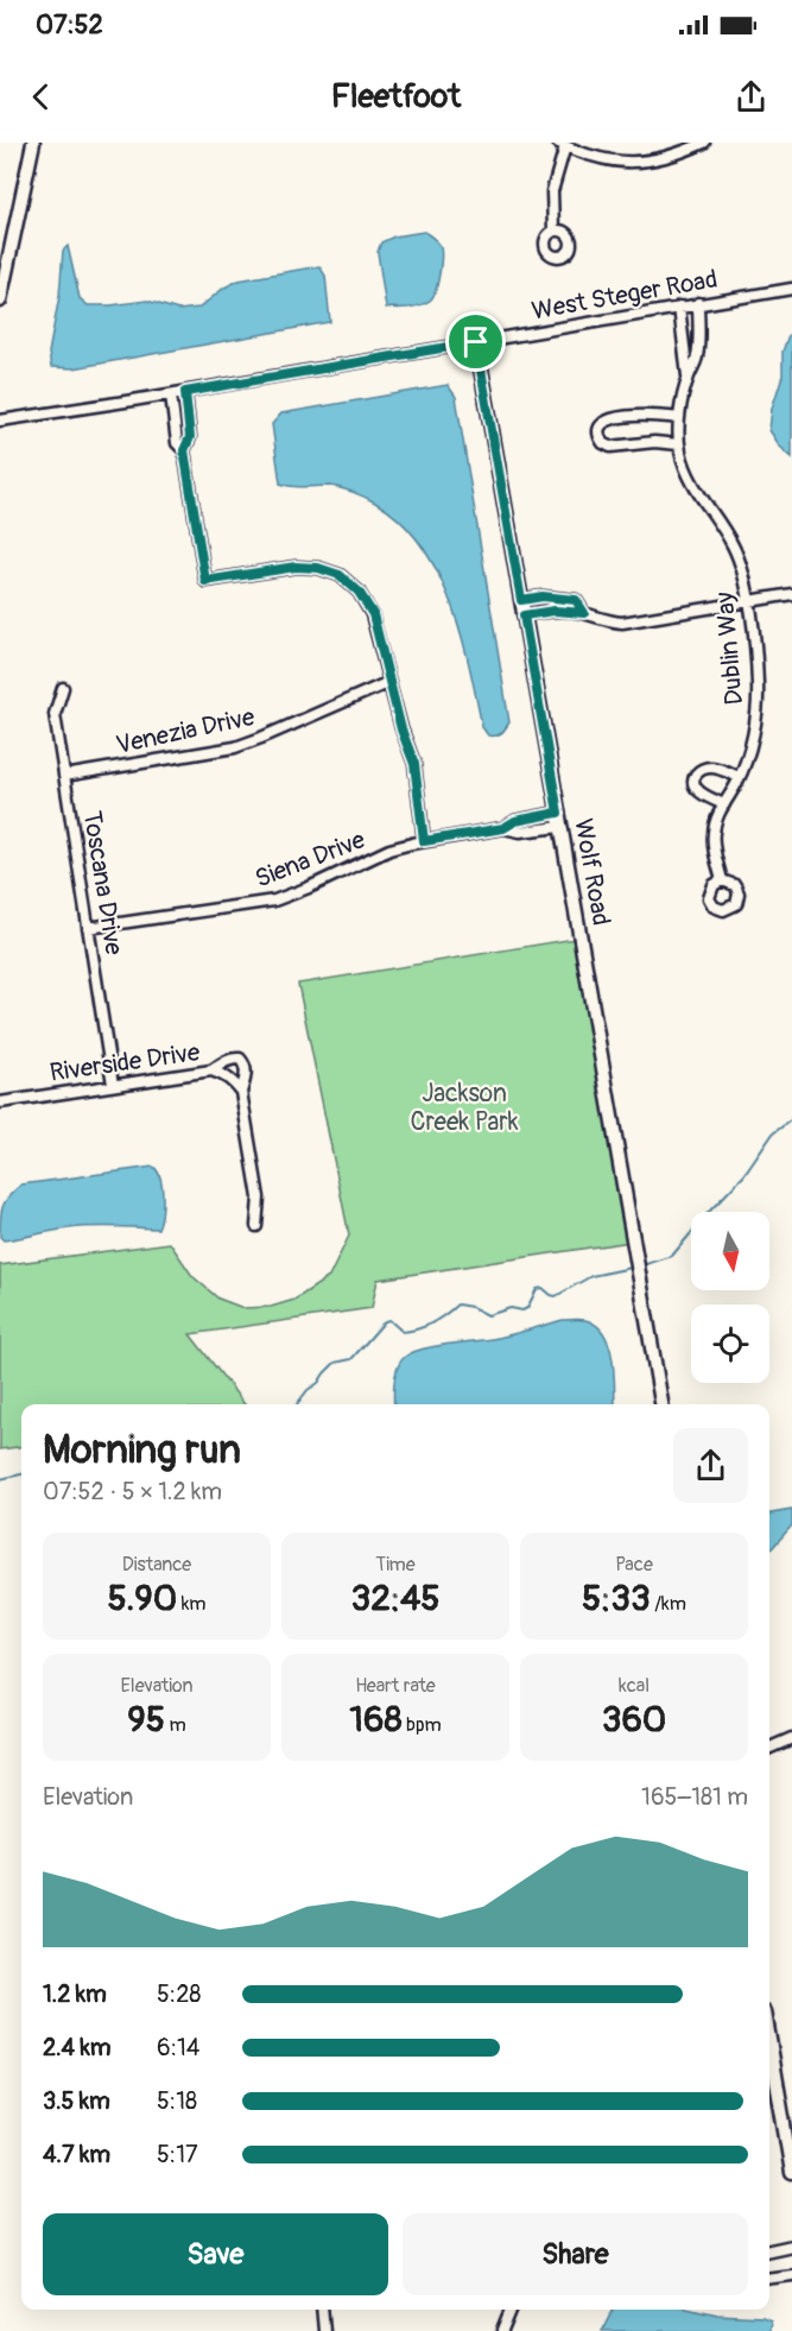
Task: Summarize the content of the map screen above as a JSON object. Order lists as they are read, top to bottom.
{
  "streets": {
    "main road": ["Wolf Road"],
    "street": [
      "West Steger Road",
      "Dublin Way",
      "Venezia Drive",
      "Siena Drive",
      "Toscana Drive",
      "Riverside Drive"
    ]
  },
  "crossings": [
    ["West Steger Road", "Dublin Way"],
    ["West Steger Road", "Wolf Road"],
    ["Venezia Drive", "Toscana Drive"],
    ["Siena Drive", "Wolf Road"],
    ["Siena Drive", "Toscana Drive"],
    ["Toscana Drive", "Riverside Drive"]
  ],
  "parks": ["Jackson Creek Park"],
  "north": "bottom",
  "page": {
    "status": "07:52",
    "header": "Fleetfoot",
    "heading": ["Morning run", "07:52 · 5 × 1.2 km"],
    "stats": [
      ["Distance", "5.90 km"],
      ["Time", "32:45"],
      ["Pace", "5:33 /km"],
      ["Elevation", "95 m"],
      ["Heart rate", "168 bpm"],
      ["kcal", "360"]
    ],
    "chart": ["Elevation", "165–181 m"],
    "list": [
      {
        "name": "1.2 km",
        "note": "5:28"
      },
      {
        "name": "2.4 km",
        "note": "6:14"
      },
      {
        "name": "3.5 km",
        "note": "5:18"
      },
      {
        "name": "4.7 km",
        "note": "5:17"
      }
    ],
    "buttons": ["Save", "Share"]
  }
}
